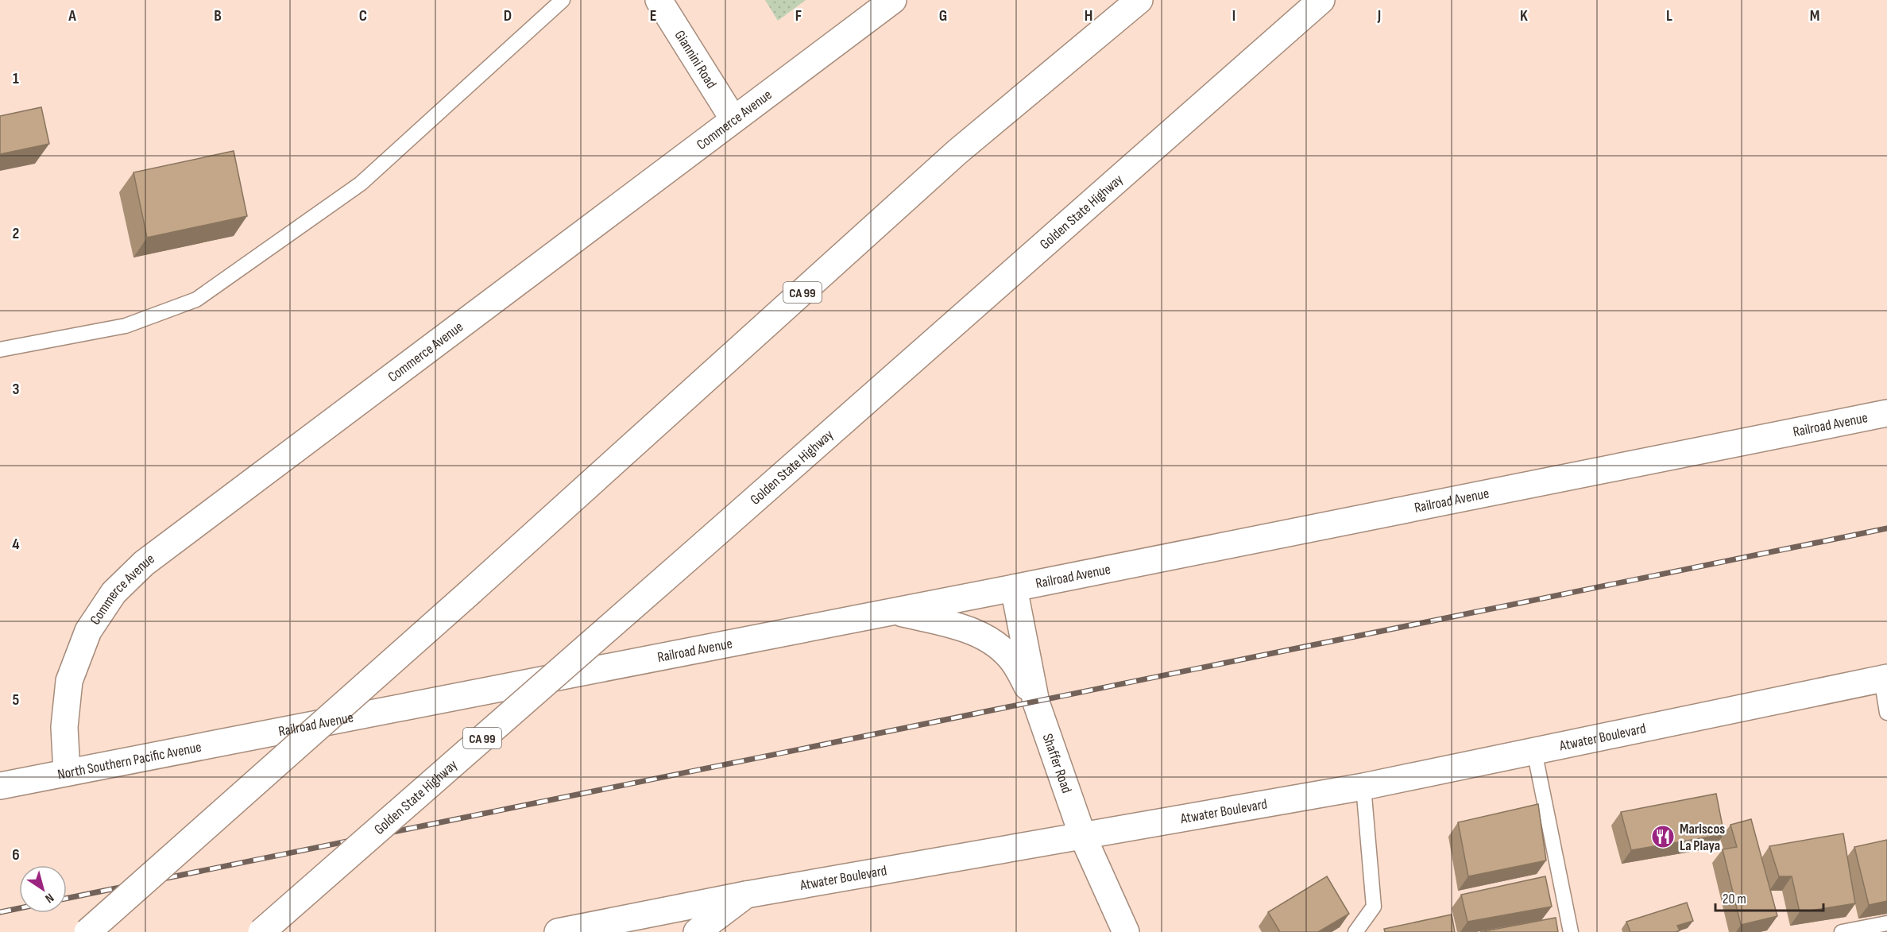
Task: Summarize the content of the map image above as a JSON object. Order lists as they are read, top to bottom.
{
  "streets": {
    "main road": [
      "Giannini Road",
      "Commerce Avenue",
      "Golden State Highway",
      "CA 99",
      "Railroad Avenue",
      "Atwater Boulevard",
      "North Southern Pacific Avenue",
      "Shaffer Road"
    ]
  },
  "crossings": [
    ["Giannini Road", "Commerce Avenue"],
    ["Commerce Avenue", "North Southern Pacific Avenue"],
    ["Railroad Avenue", "North Southern Pacific Avenue"],
    ["Railroad Avenue", "Shaffer Road"],
    ["Atwater Boulevard", "Shaffer Road"]
  ],
  "places": {
    "restaurant": ["Mariscos La Playa"]
  },
  "scale_bar": "20 m",
  "north": "bottom right",
  "grid": {
    "columns": [
      "A",
      "B",
      "C",
      "D",
      "E",
      "F",
      "G",
      "H",
      "I",
      "J",
      "K",
      "L",
      "M"
    ],
    "rows": [
      "1",
      "2",
      "3",
      "4",
      "5",
      "6"
    ]
  }
}
